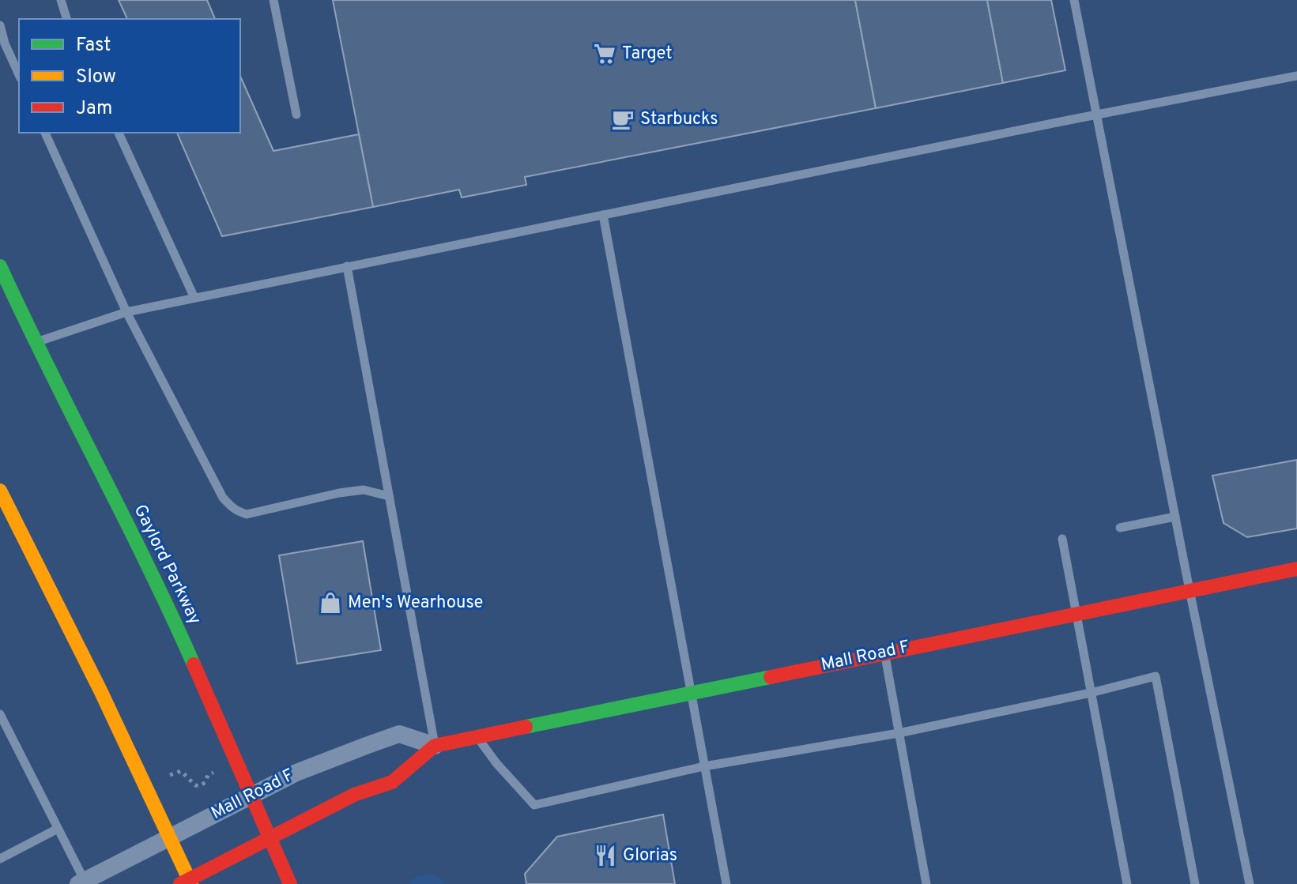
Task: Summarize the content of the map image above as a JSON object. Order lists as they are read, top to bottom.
{
  "streets": {
    "street": ["Gaylord Parkway", "Mall Road F"]
  },
  "crossings": [
    ["Gaylord Parkway", "Mall Road F"]
  ],
  "places": {
    "supermarket": ["Target"],
    "cafe": ["Starbucks"],
    "shop": ["Men's Wearhouse"],
    "restaurant": ["Glorias"]
  },
  "legend": ["Fast", "Slow", "Jam"]
}
